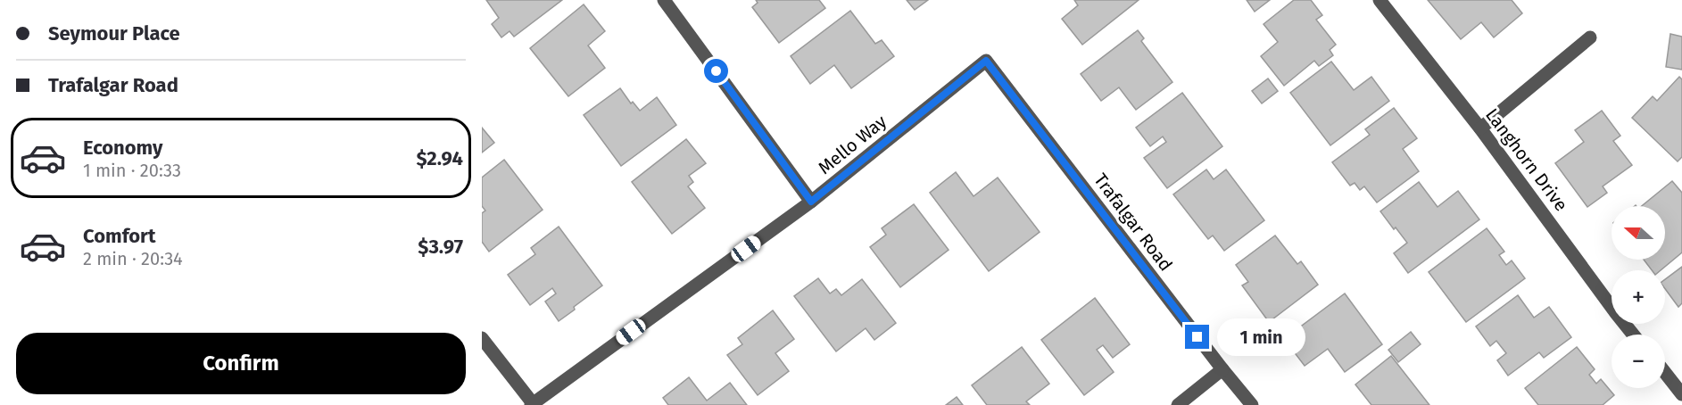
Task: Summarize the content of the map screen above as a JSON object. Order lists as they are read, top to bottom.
{
  "streets": {
    "street": ["Mello Way", "Langhorn Drive", "Trafalgar Road"]
  },
  "crossings": [
    ["Mello Way", "Trafalgar Road"]
  ],
  "north": "left",
  "page": {
    "banner": ["Seymour Place", "Trafalgar Road"],
    "list": [
      {
        "name": "Economy",
        "note": "1 min · 20:33",
        "value": "$2.94"
      },
      {
        "name": "Comfort",
        "note": "2 min · 20:34",
        "value": "$3.97"
      }
    ],
    "map_buttons": ["+", "−"],
    "bubble": "1 min",
    "buttons": "Confirm"
  }
}
